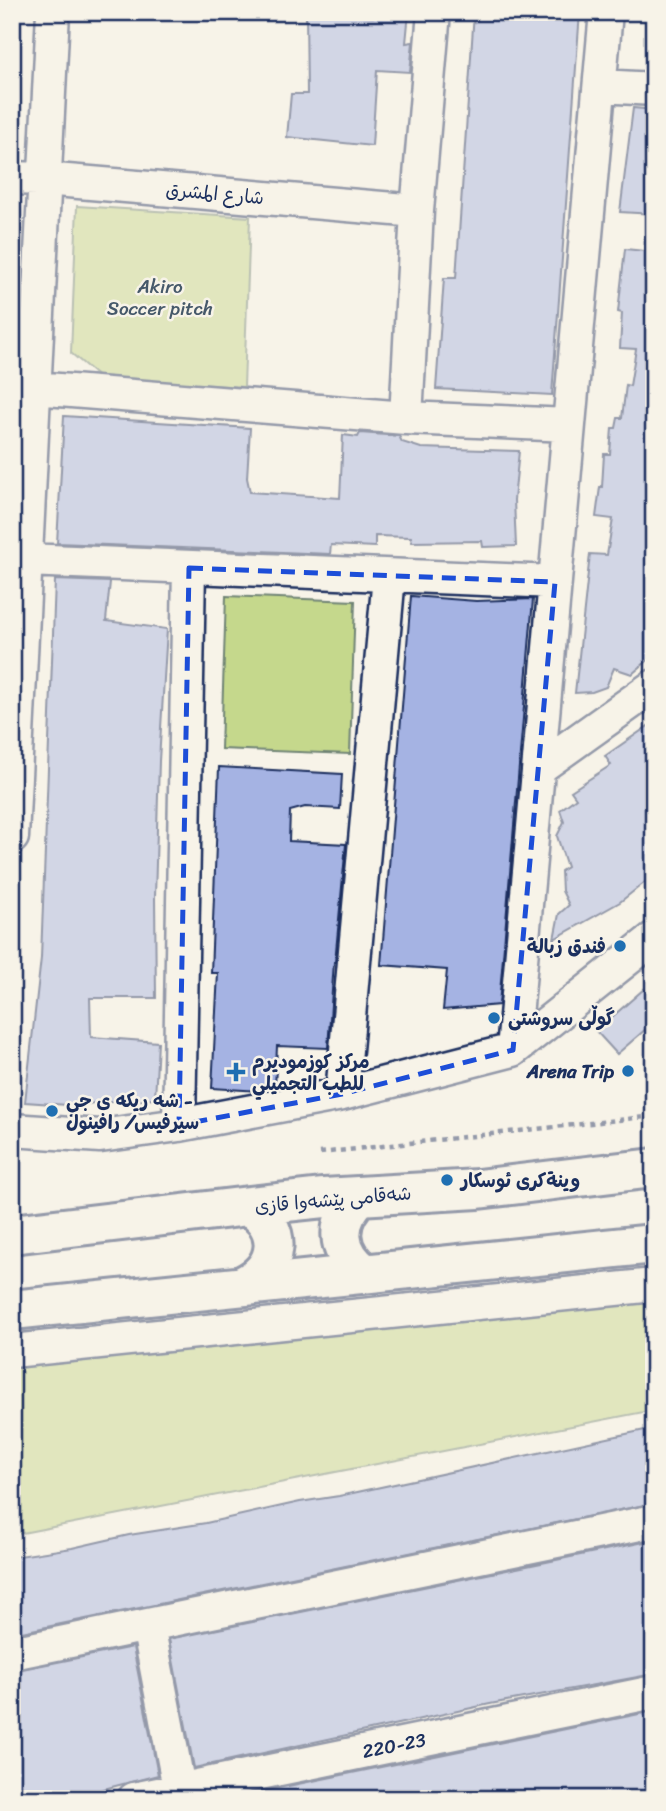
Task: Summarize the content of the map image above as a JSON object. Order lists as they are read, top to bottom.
{
  "streets": {
    "highway": ["شەقامی پێشەوا قازی"],
    "street": ["شارع المشرق", "220-23"]
  },
  "parks": ["Akiro Soccer pitch"],
  "places": {
    "other": [
      "فندق زبالة",
      "گوڵی سروشتی",
      "Arena Trip",
      "شه ريكه ى جي - سيرفيس/ رافينول",
      "وينةكرى ئوسكار"
    ],
    "health": ["مركز كوزموديرم للطب التجميلي"]
  }
}
